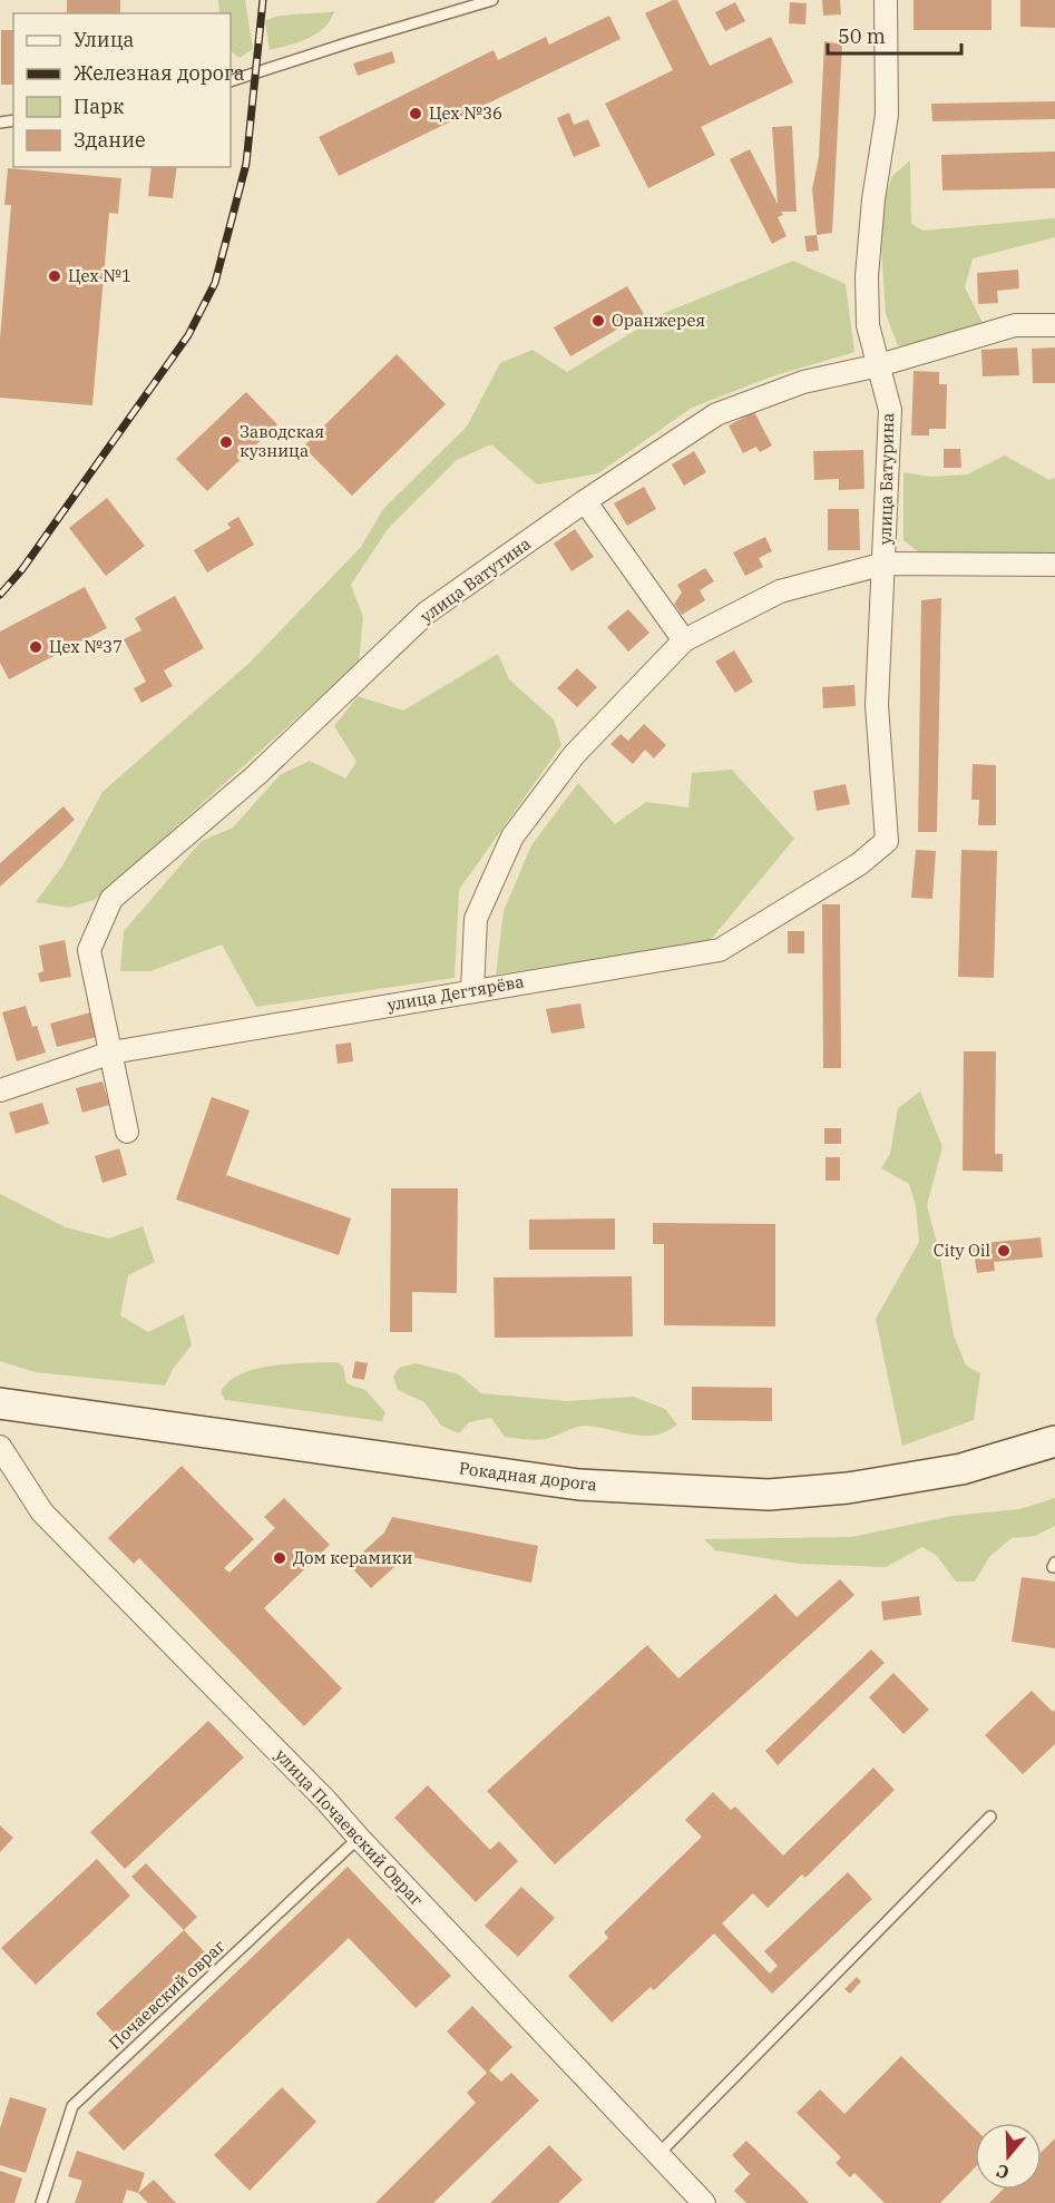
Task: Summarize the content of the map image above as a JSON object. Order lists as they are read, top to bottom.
{
  "streets": {
    "main road": ["Рокадная дорога"],
    "street": [
      "улица Батурина",
      "улица Ватутина",
      "улица Дегтярёва",
      "улица Почаевский Овраг"
    ],
    "lane": ["Почаевский овраг"]
  },
  "crossings": [
    ["улица Батурина", "улица Ватутина"],
    ["улица Батурина", "улица Дегтярёва"],
    ["улица Ватутина", "улица Дегтярёва"],
    ["улица Почаевский Овраг", "Почаевский овраг"]
  ],
  "places": [
    "Цех №36",
    "Цех №1",
    "Оранжерея",
    "Заводская кузница",
    "Цех №37",
    "City Oil",
    "Дом керамики"
  ],
  "legend": [
    "Улица",
    "Железная дорога",
    "Парк",
    "Здание"
  ],
  "scale_bar": "50 m",
  "north": "bottom"
}
